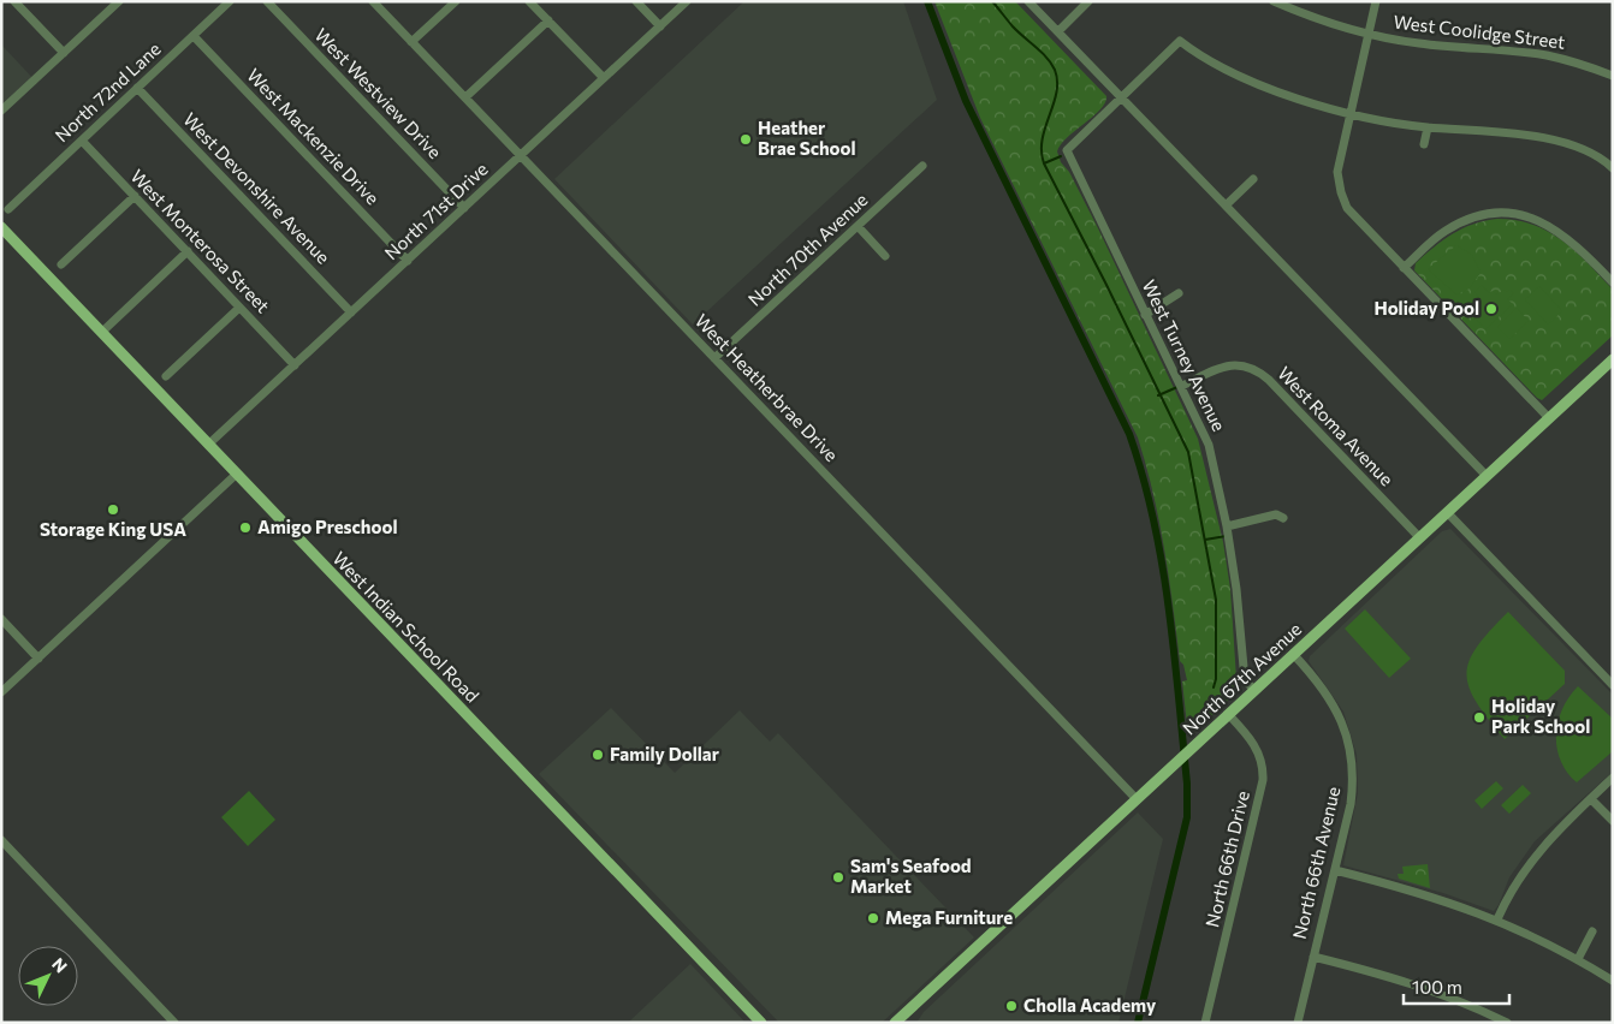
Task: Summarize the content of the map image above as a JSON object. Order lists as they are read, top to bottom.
{
  "streets": {
    "main road": ["West Indian School Road", "North 67th Avenue"],
    "street": [
      "West Coolidge Street",
      "North 72nd Lane",
      "West Westview Drive",
      "West Mackenzie Drive",
      "West Devonshire Avenue",
      "North 71st Drive",
      "West Monterosa Street",
      "North 70th Avenue",
      "West Turney Avenue",
      "West Heatherbrae Drive",
      "West Roma Avenue",
      "North 66th Drive",
      "North 66th Avenue"
    ]
  },
  "crossings": [
    ["North 72nd Lane", "West Mackenzie Drive"],
    ["North 72nd Lane", "West Devonshire Avenue"],
    ["North 72nd Lane", "West Monterosa Street"],
    ["West Westview Drive", "North 71st Drive"],
    ["West Mackenzie Drive", "North 71st Drive"],
    ["West Devonshire Avenue", "North 71st Drive"],
    ["North 71st Drive", "West Monterosa Street"],
    ["North 71st Drive", "West Heatherbrae Drive"],
    ["North 71st Drive", "West Indian School Road"],
    ["North 70th Avenue", "West Heatherbrae Drive"],
    ["West Turney Avenue", "West Roma Avenue"],
    ["West Turney Avenue", "North 67th Avenue"],
    ["West Heatherbrae Drive", "North 67th Avenue"],
    ["West Roma Avenue", "North 67th Avenue"],
    ["North 67th Avenue", "North 66th Drive"],
    ["North 67th Avenue", "North 66th Avenue"]
  ],
  "places": [
    "Heather Brae School",
    "Holiday Pool",
    "Storage King USA",
    "Amigo Preschool",
    "Holiday Park School",
    "Family Dollar",
    "Sam's Seafood Market",
    "Mega Furniture",
    "Cholla Academy"
  ],
  "scale_bar": "100 m",
  "north": "top right"
}
